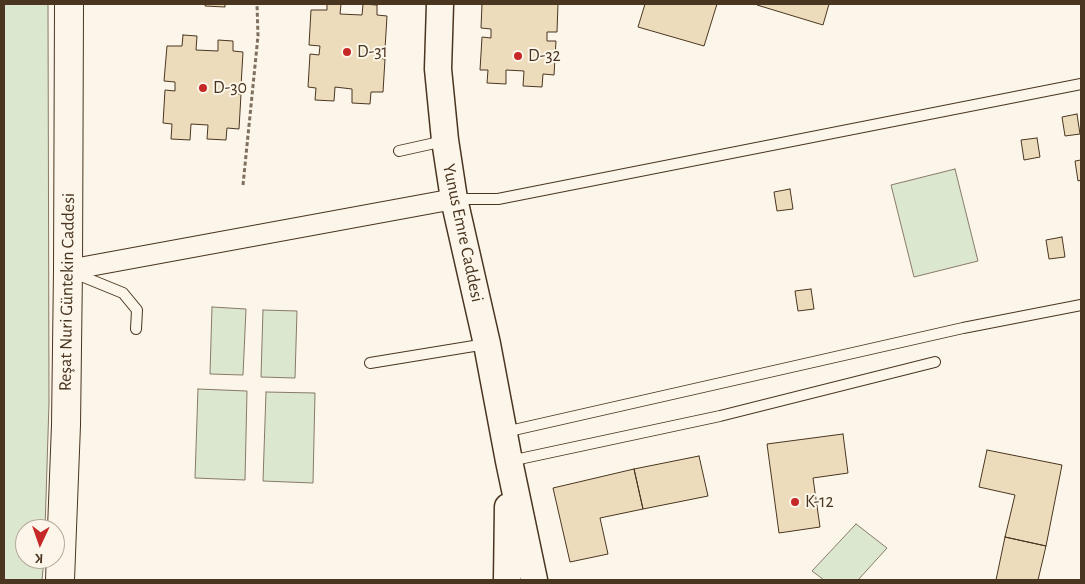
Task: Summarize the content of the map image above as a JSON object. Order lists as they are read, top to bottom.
{
  "streets": {
    "main road": ["Reşat Nuri Güntekin Caddesi"],
    "street": ["Yunus Emre Caddesi"]
  },
  "places": [
    "D-31",
    "D-32",
    "D-30",
    "K-12"
  ],
  "north": "bottom"
}
